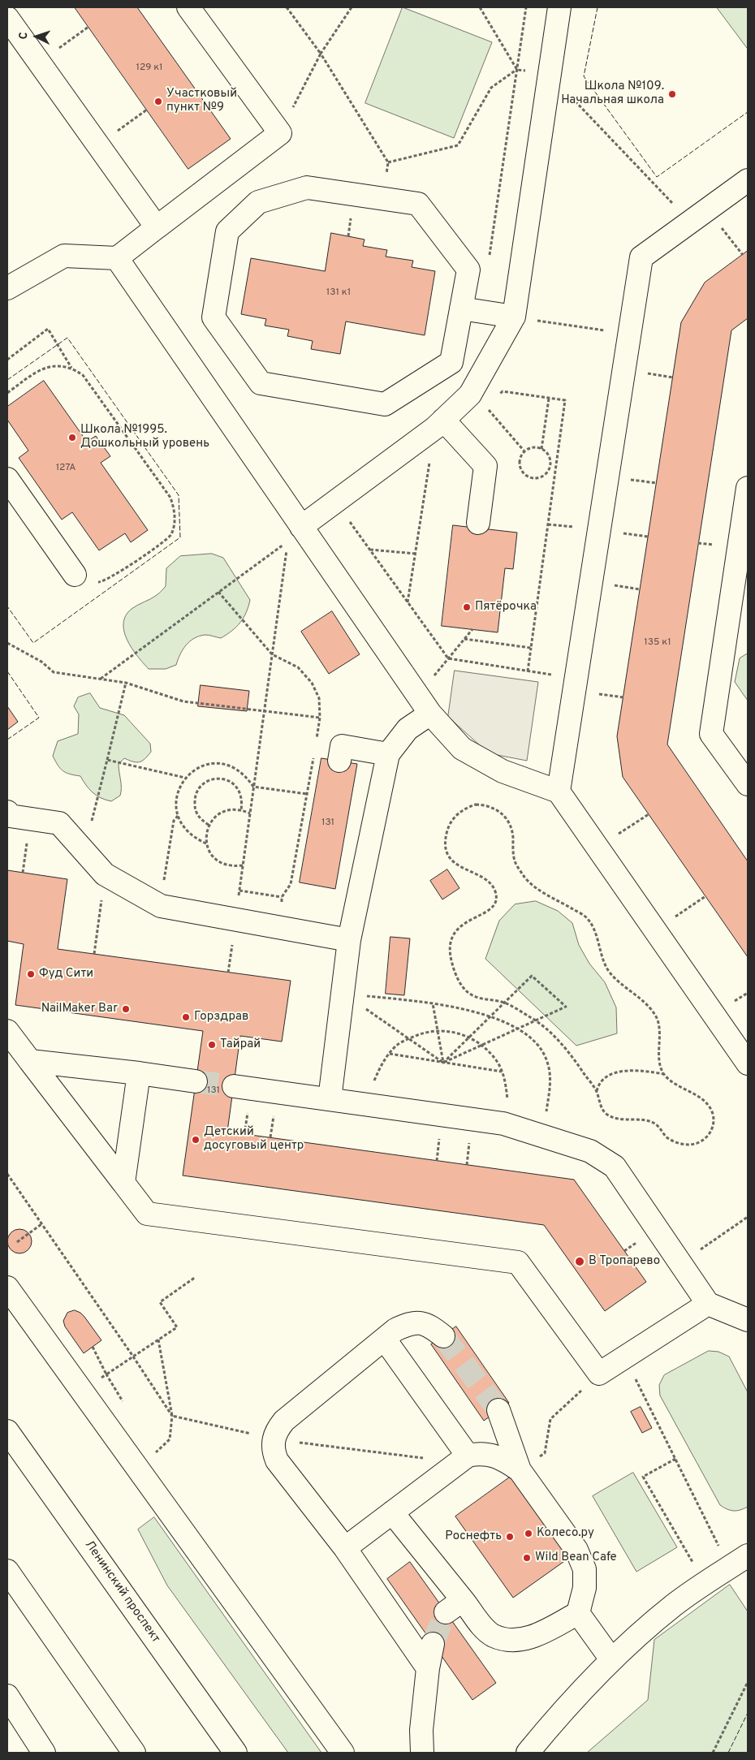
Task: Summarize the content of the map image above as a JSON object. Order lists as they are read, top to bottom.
{
  "streets": {
    "street": ["Ленинский проспект"]
  },
  "places": [
    "Школа №109. Начальная школа",
    "Участковый пункт №9",
    "Школа №1995. Дошкольный уровень",
    "Пятёрочка",
    "Фуд Сити",
    "NailMaker Bar",
    "Горздрав",
    "Тайрай",
    "Детский досуговый центр",
    "В Тропарево",
    "Колесо.ру",
    "Роснефть",
    "Wild Bean Cafe"
  ],
  "house_numbers": [
    "129 к1",
    "131 к1",
    "127А",
    "135 к1",
    "131",
    "131"
  ],
  "north": "left"
}
